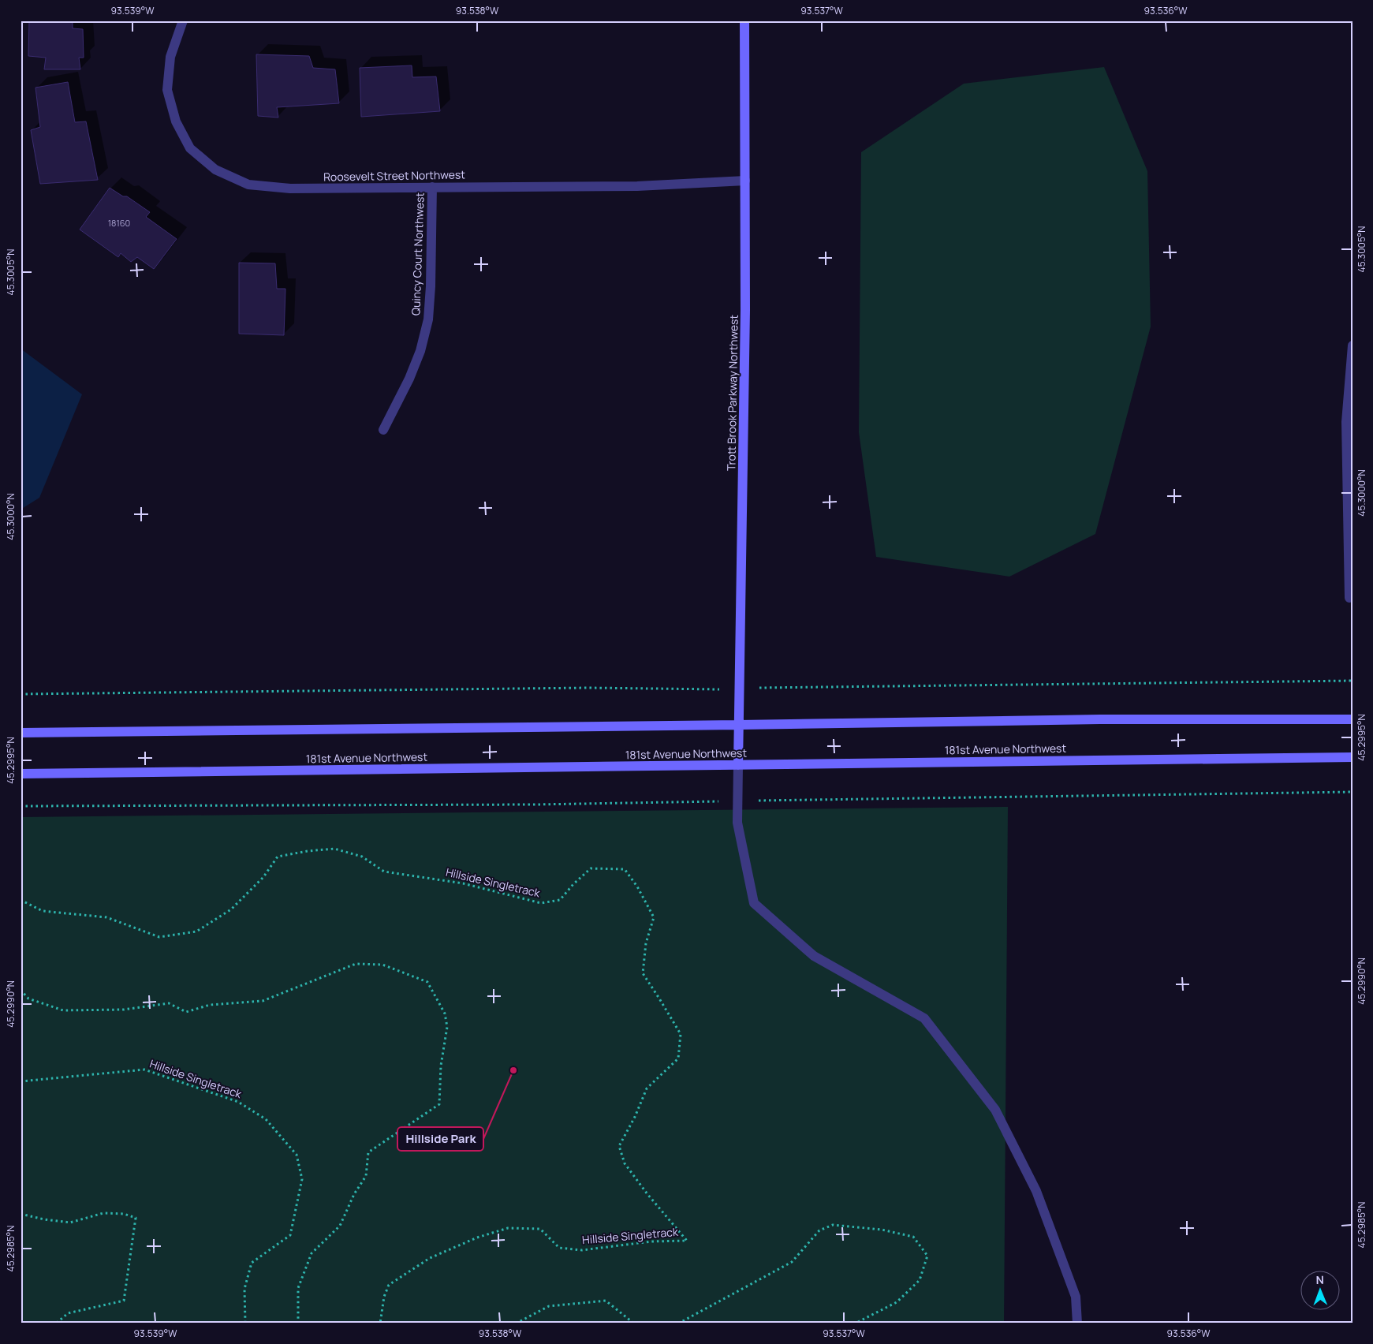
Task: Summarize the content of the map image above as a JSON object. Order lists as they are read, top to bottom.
{
  "streets": {
    "main road": ["Trott Brook Parkway Northwest", "181st Avenue Northwest"],
    "street": ["Roosevelt Street Northwest", "Quincy Court Northwest"],
    "path": ["Hillside Singletrack"]
  },
  "crossings": [
    ["Roosevelt Street Northwest", "Quincy Court Northwest"],
    ["Roosevelt Street Northwest", "Trott Brook Parkway Northwest"],
    ["Trott Brook Parkway Northwest", "181st Avenue Northwest"]
  ],
  "places": ["Hillside Park"],
  "house_numbers": ["18160"],
  "north": "top",
  "coordinates": [
    "93.539°W",
    "93.538°W",
    "93.537°W",
    "93.536°W",
    "45.3005°N",
    "45.3000°N",
    "45.2995°N",
    "45.2990°N",
    "45.2985°N"
  ]
}
